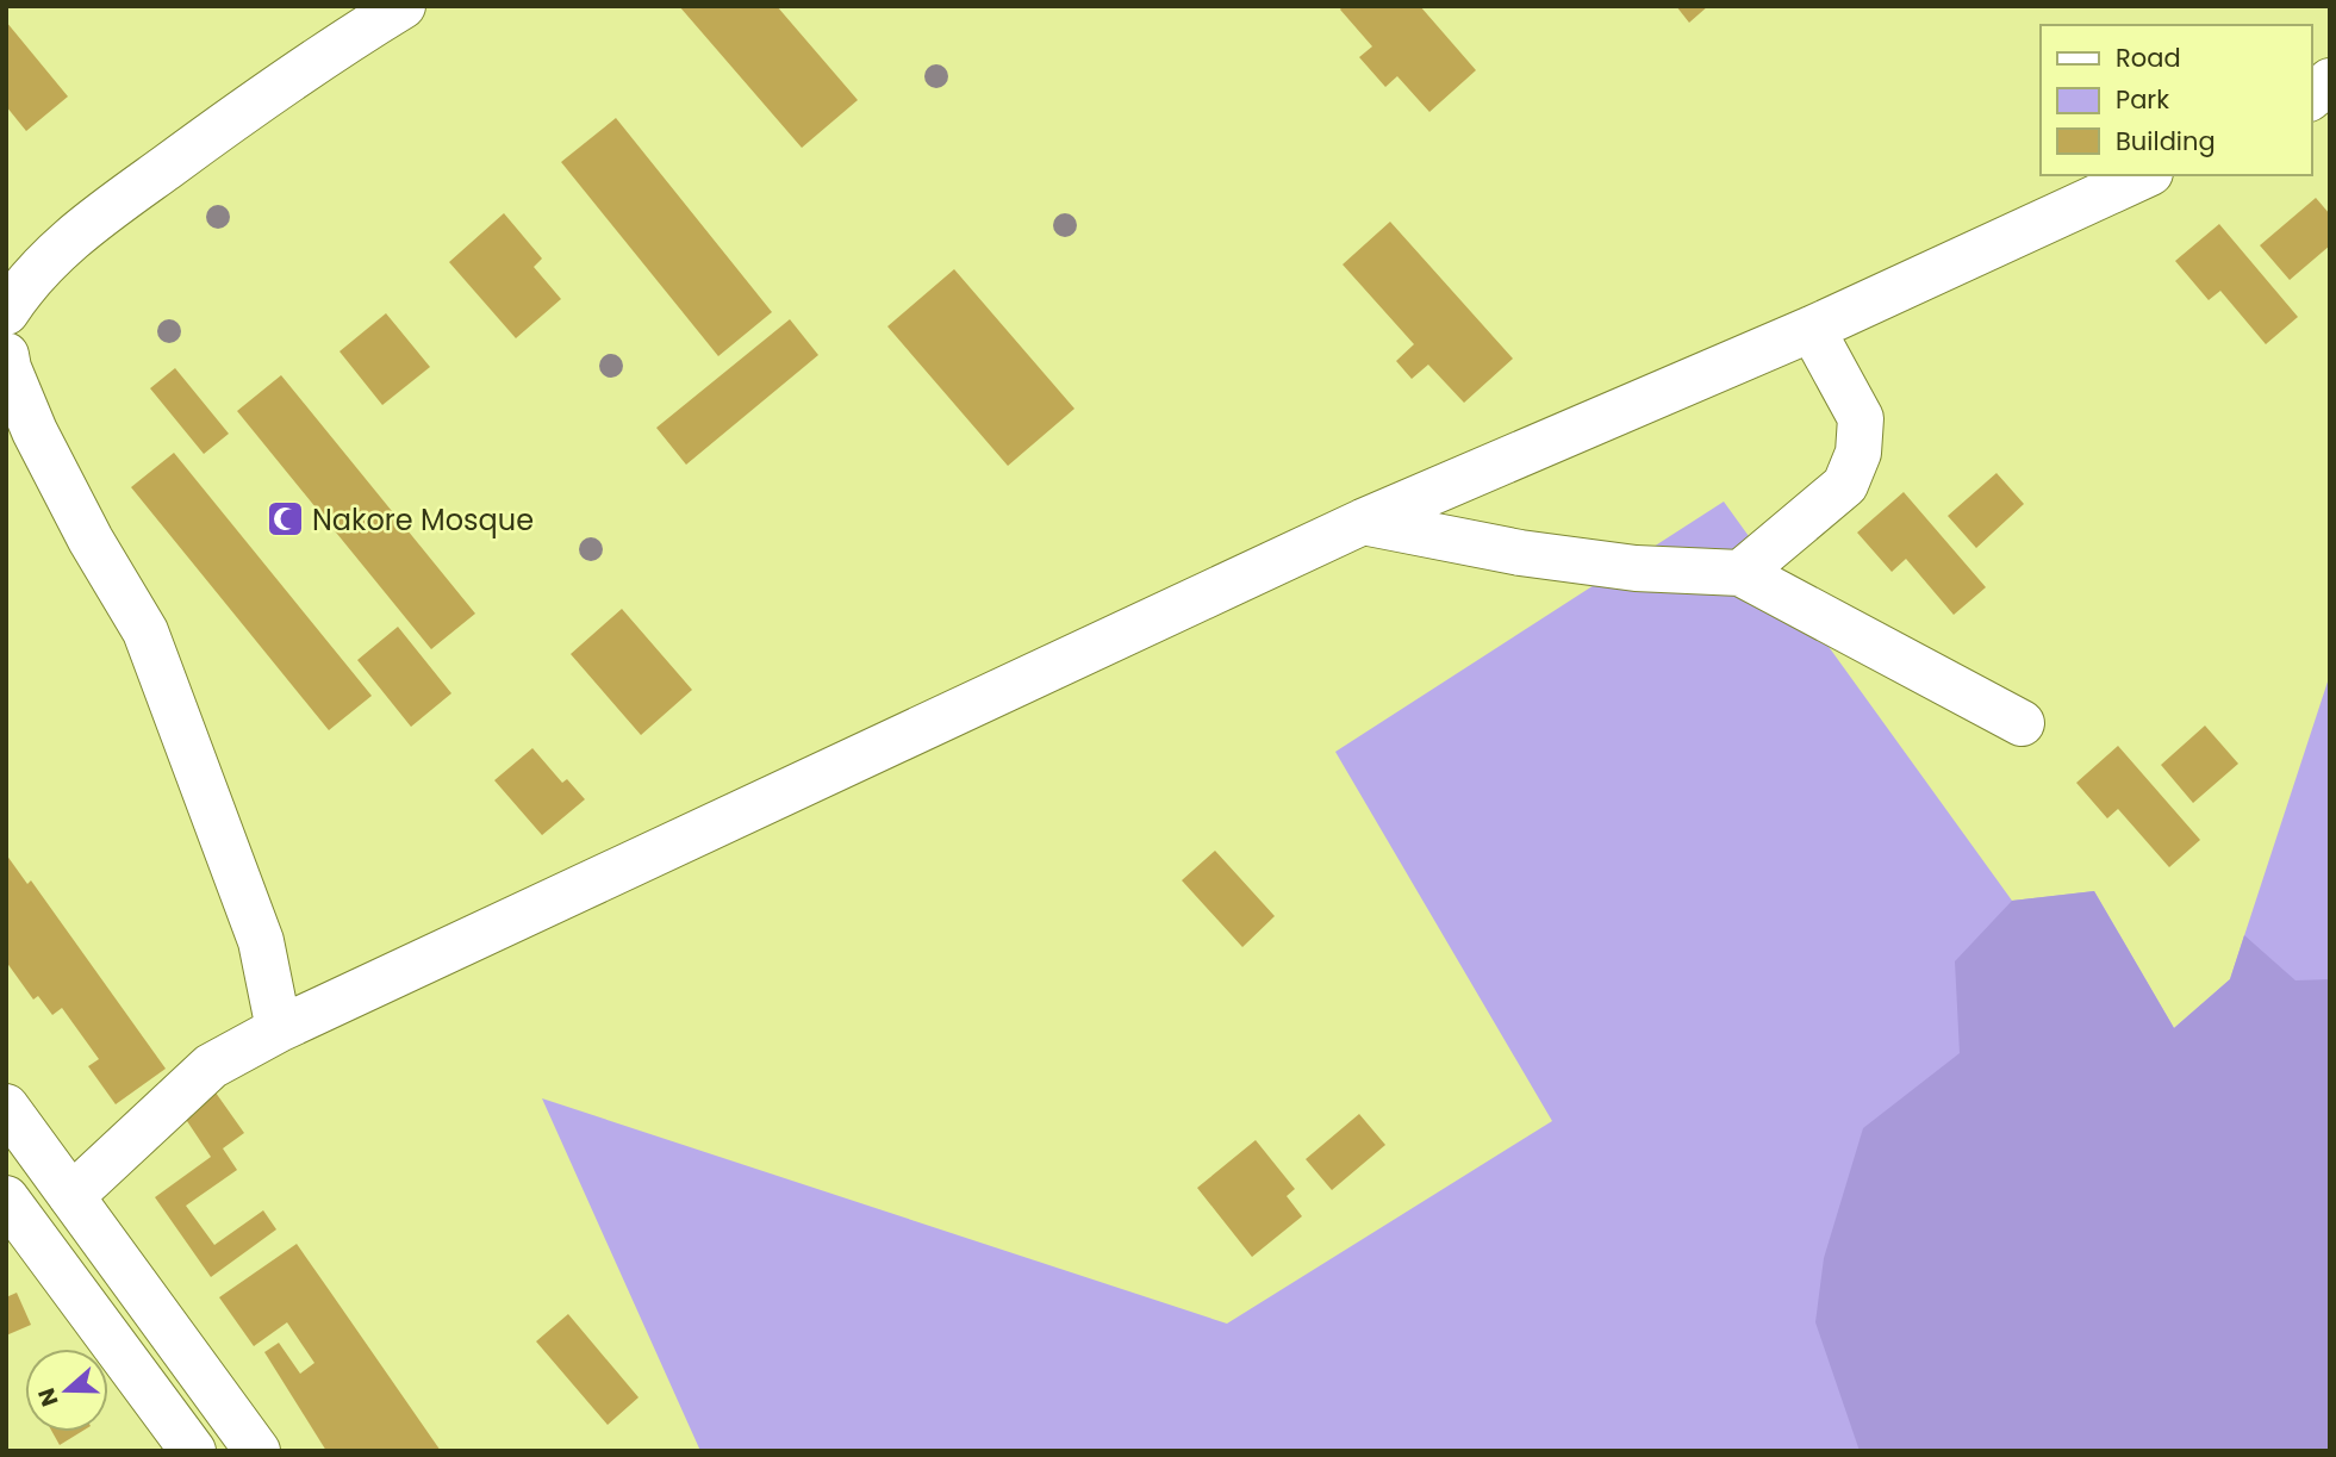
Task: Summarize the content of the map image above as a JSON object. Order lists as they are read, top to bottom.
{
  "places": {
    "mosque": ["Nakore Mosque"]
  },
  "legend": ["Road", "Park", "Building"],
  "north": "left"
}
